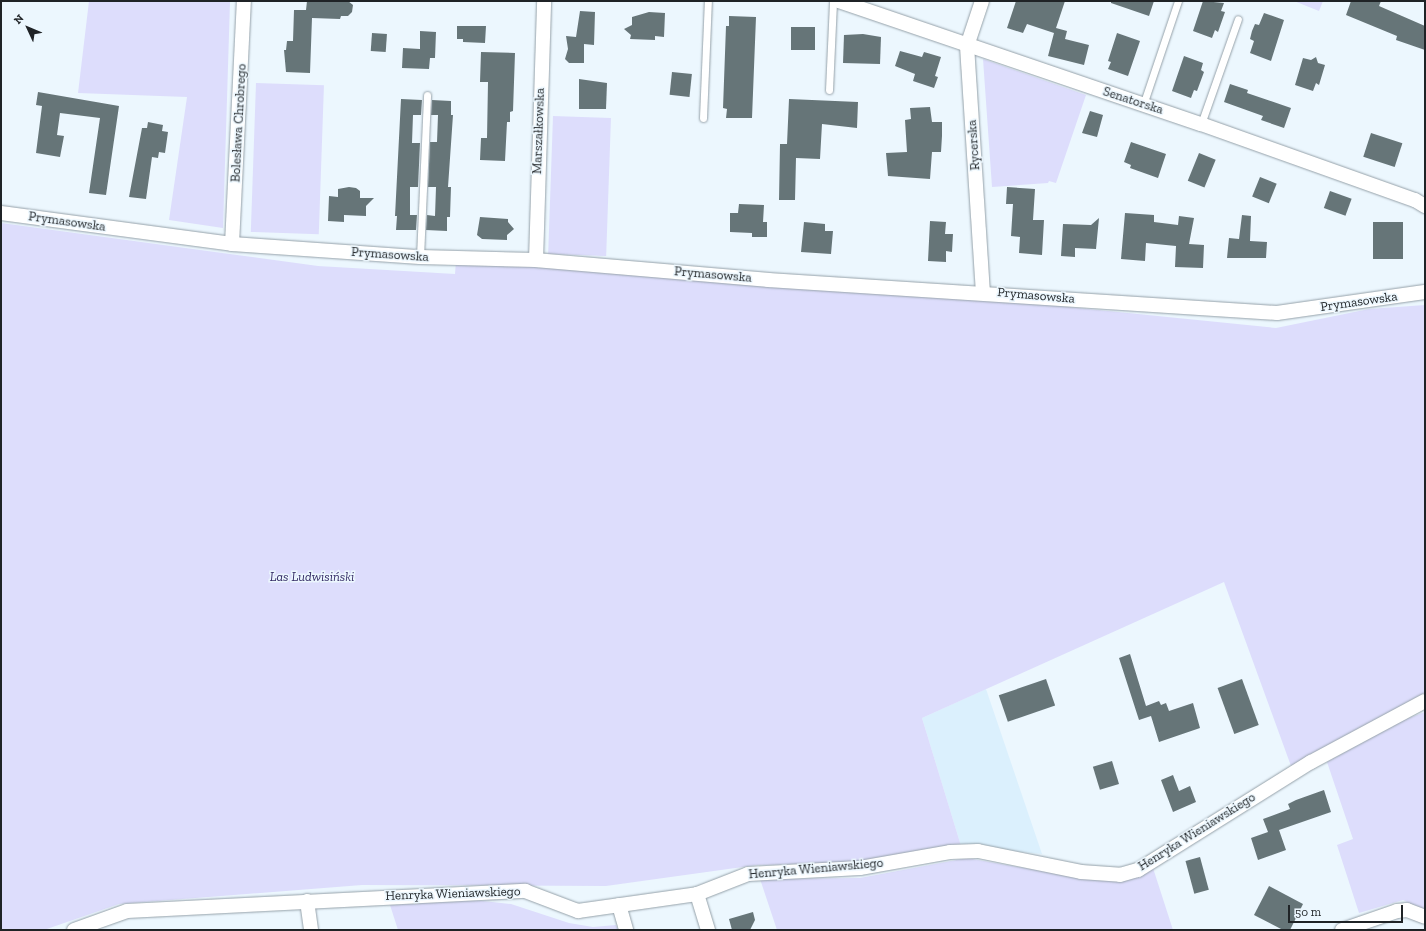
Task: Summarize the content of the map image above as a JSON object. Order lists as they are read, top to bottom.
{
  "streets": {
    "street": [
      "Senatorska",
      "Bolesława Chrobrego",
      "Marszałkowska",
      "Rycerska",
      "Prymasowska",
      "Henryka Wieniawskiego"
    ]
  },
  "crossings": [
    ["Senatorska", "Rycerska"],
    ["Bolesława Chrobrego", "Prymasowska"],
    ["Marszałkowska", "Prymasowska"],
    ["Rycerska", "Prymasowska"]
  ],
  "parks": ["Las Ludwisiński"],
  "scale_bar": "50 m",
  "north": "top left"
}
